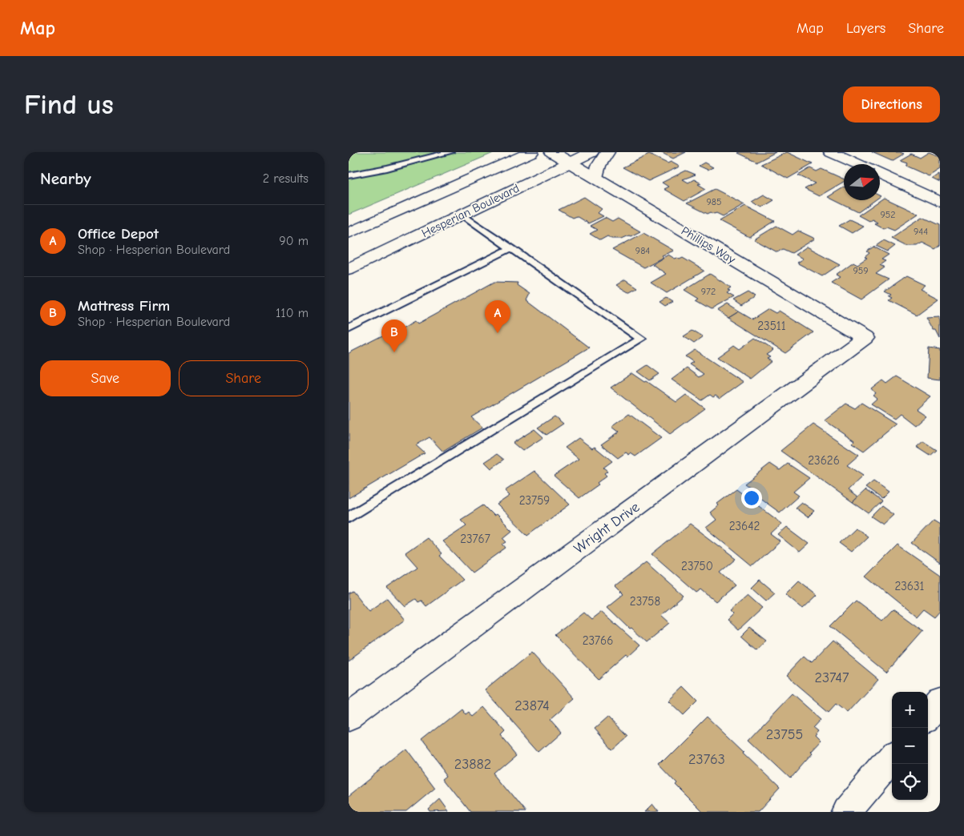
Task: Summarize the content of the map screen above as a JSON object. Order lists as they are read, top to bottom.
{
  "streets": {
    "street": ["Hesperian Boulevard", "Phillips Way", "Wright Drive"]
  },
  "crossings": [
    ["Hesperian Boulevard", "Phillips Way"],
    ["Phillips Way", "Wright Drive"]
  ],
  "house_numbers": [
    "985",
    "952",
    "944",
    "984",
    "959",
    "972",
    "23511",
    "23626",
    "23759",
    "23642",
    "23767",
    "23750",
    "23631",
    "23758",
    "23766",
    "23747",
    "23874",
    "23755",
    "23763",
    "23882"
  ],
  "north": "right",
  "page": {
    "header": "Map",
    "nav": ["Map", "Layers", "Share"],
    "buttons": [
      "Directions",
      ["Save", "Share"]
    ],
    "title": "Find us",
    "heading": ["Nearby", "2 results"],
    "list": [
      {
        "mark": "A",
        "name": "Office Depot",
        "note": "Shop · Hesperian Boulevard",
        "value": "90 m"
      },
      {
        "mark": "B",
        "name": "Mattress Firm",
        "note": "Shop · Hesperian Boulevard",
        "value": "110 m"
      }
    ],
    "pins": ["A", "B"],
    "map_buttons": ["+", "−"]
  }
}
